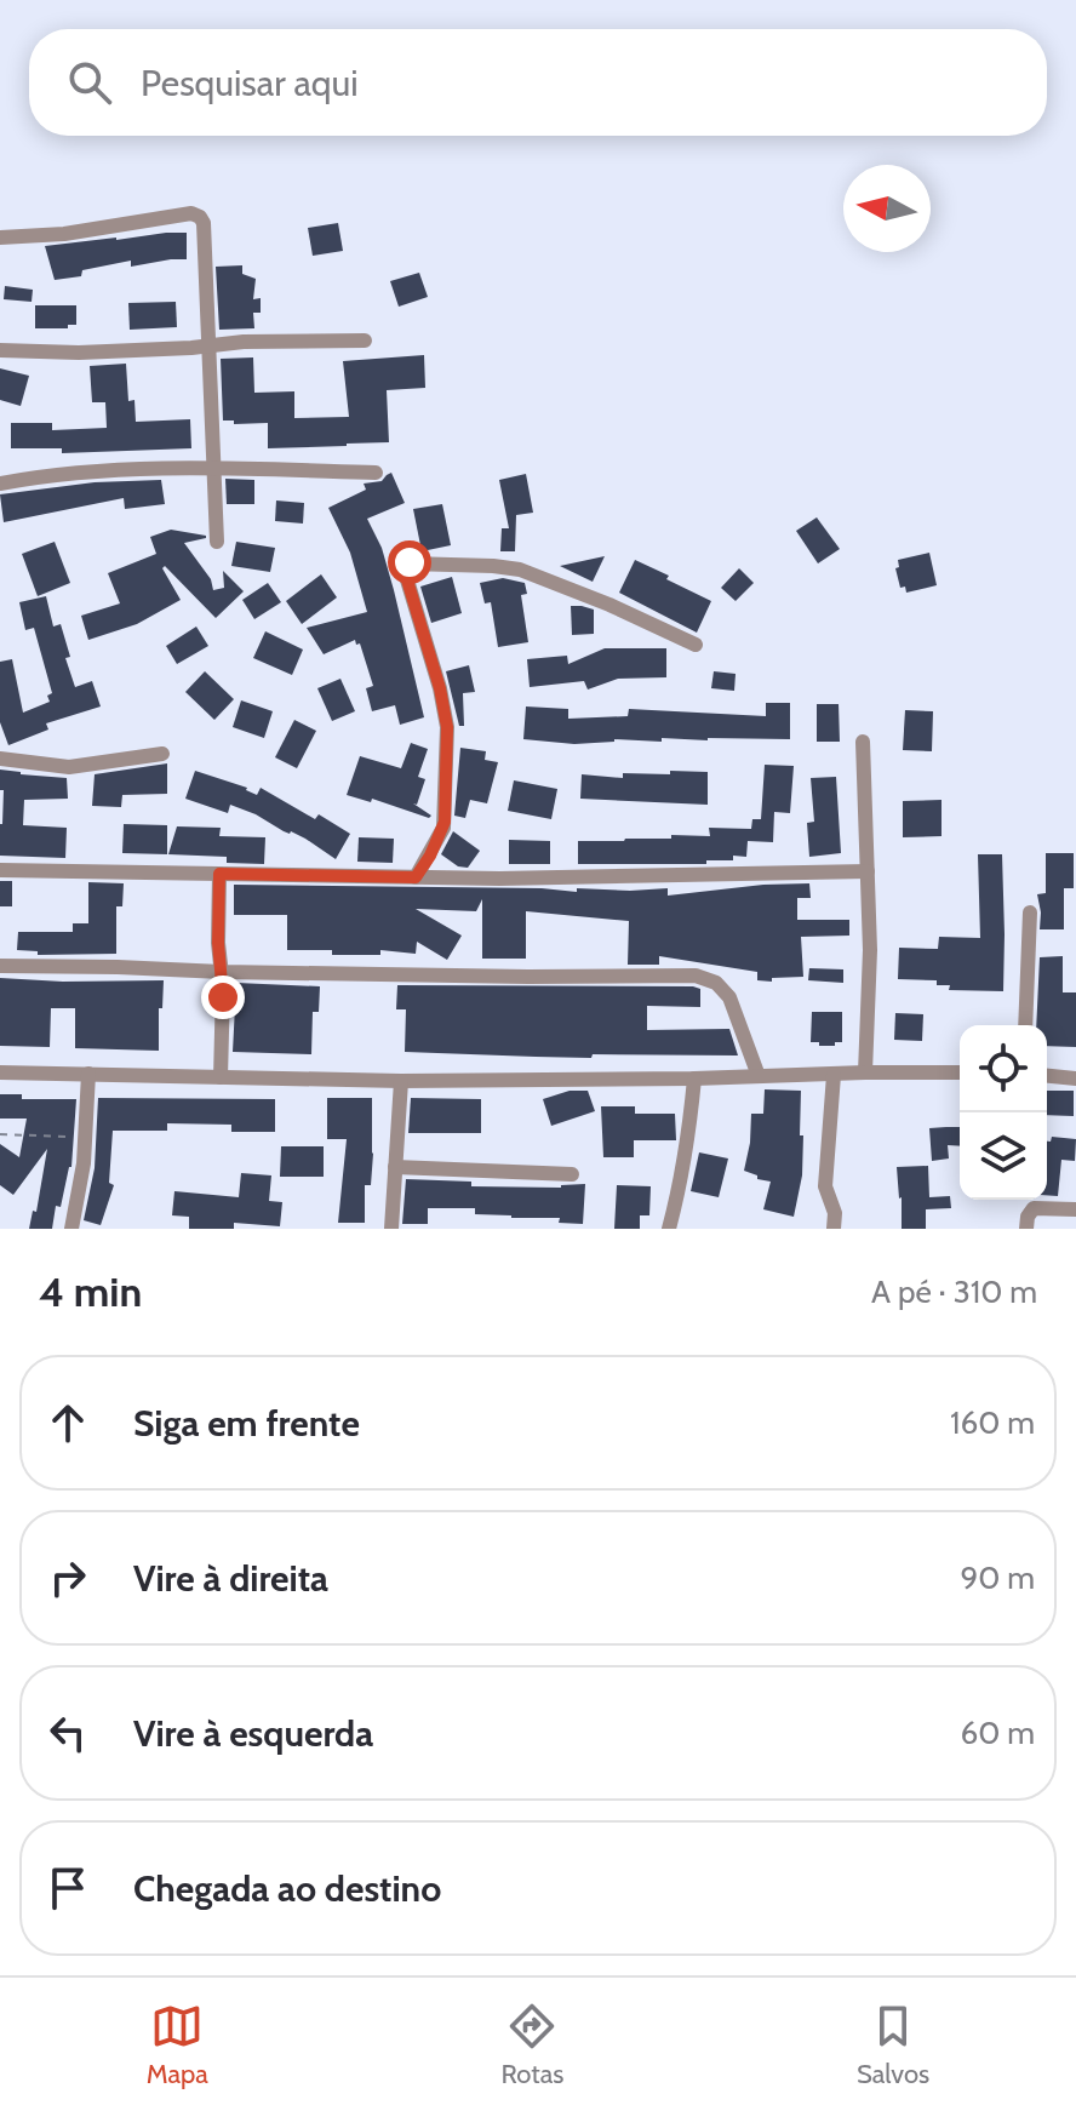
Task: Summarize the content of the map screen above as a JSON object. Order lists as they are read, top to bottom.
{
  "north": "left",
  "page": {
    "search": "Pesquisar aqui",
    "heading": ["4 min", "A pé · 310 m"],
    "list": [
      ["Siga em frente", "160 m"],
      ["Vire à direita", "90 m"],
      ["Vire à esquerda", "60 m"],
      "Chegada ao destino"
    ],
    "nav": ["Mapa", "Rotas", "Salvos"]
  }
}
